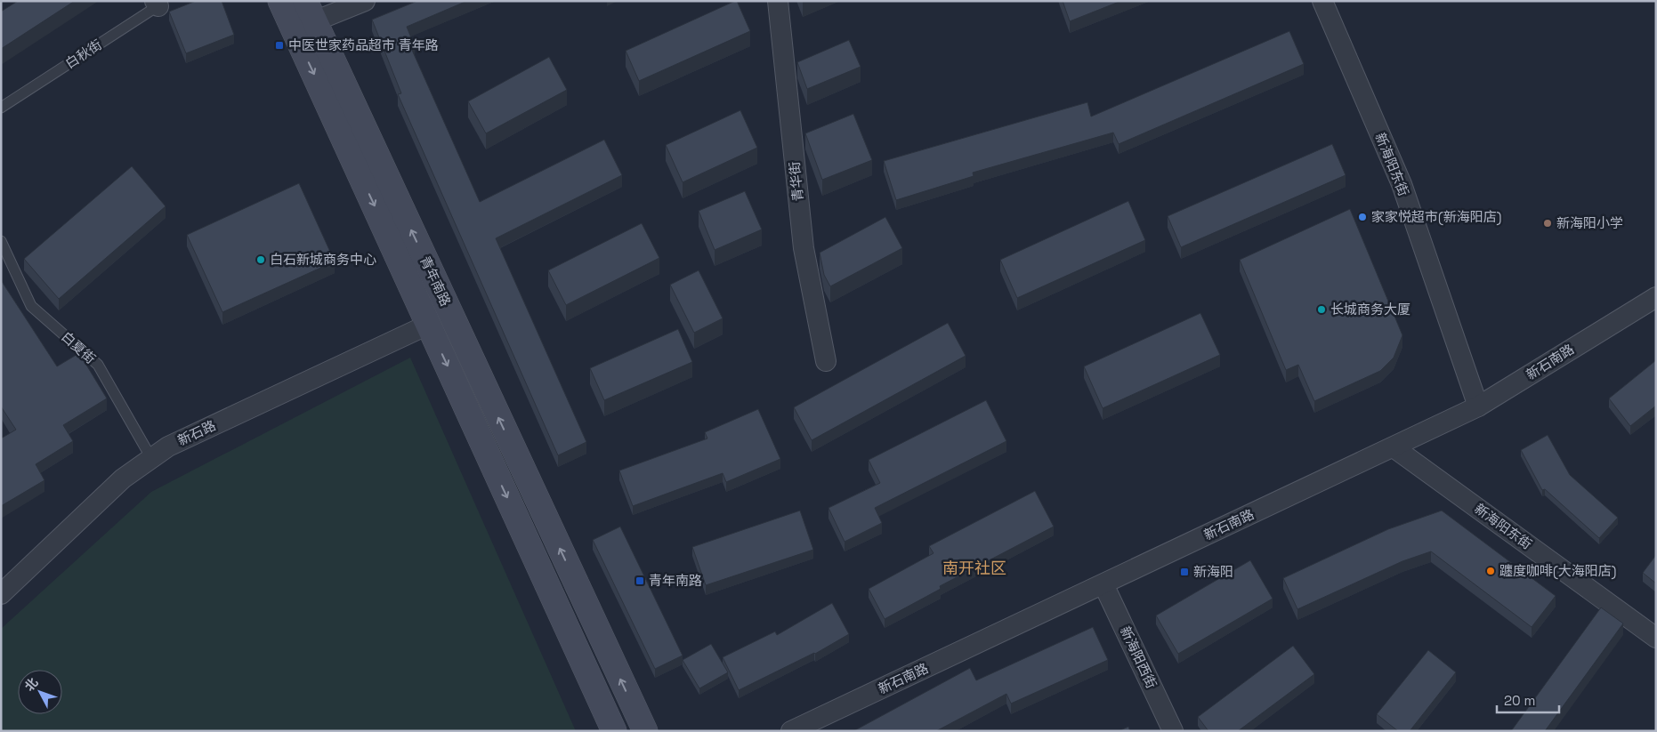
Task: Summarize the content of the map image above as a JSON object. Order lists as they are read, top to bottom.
{
  "streets": {
    "main road": ["青年南路"],
    "street": [
      "新海阳东街",
      "青华街",
      "新石南路",
      "新石路",
      "新海阳西街"
    ],
    "lane": ["白秋街", "白夏街"]
  },
  "crossings": [
    ["新海阳东街", "新石南路"],
    ["青年南路", "新石路"],
    ["白夏街", "新石路"],
    ["新石南路", "新海阳西街"]
  ],
  "districts": ["南开社区"],
  "places": {
    "transit": ["中医世家药品超市 青年路", "新海阳", "青年南路"],
    "other": [
      "家家悦超市(新海阳店)",
      "新海阳小学",
      "白石新城商务中心",
      "长城商务大厦",
      "躔度咖啡(大海阳店)"
    ]
  },
  "scale_bar": "20 m",
  "north": "top left"
}
